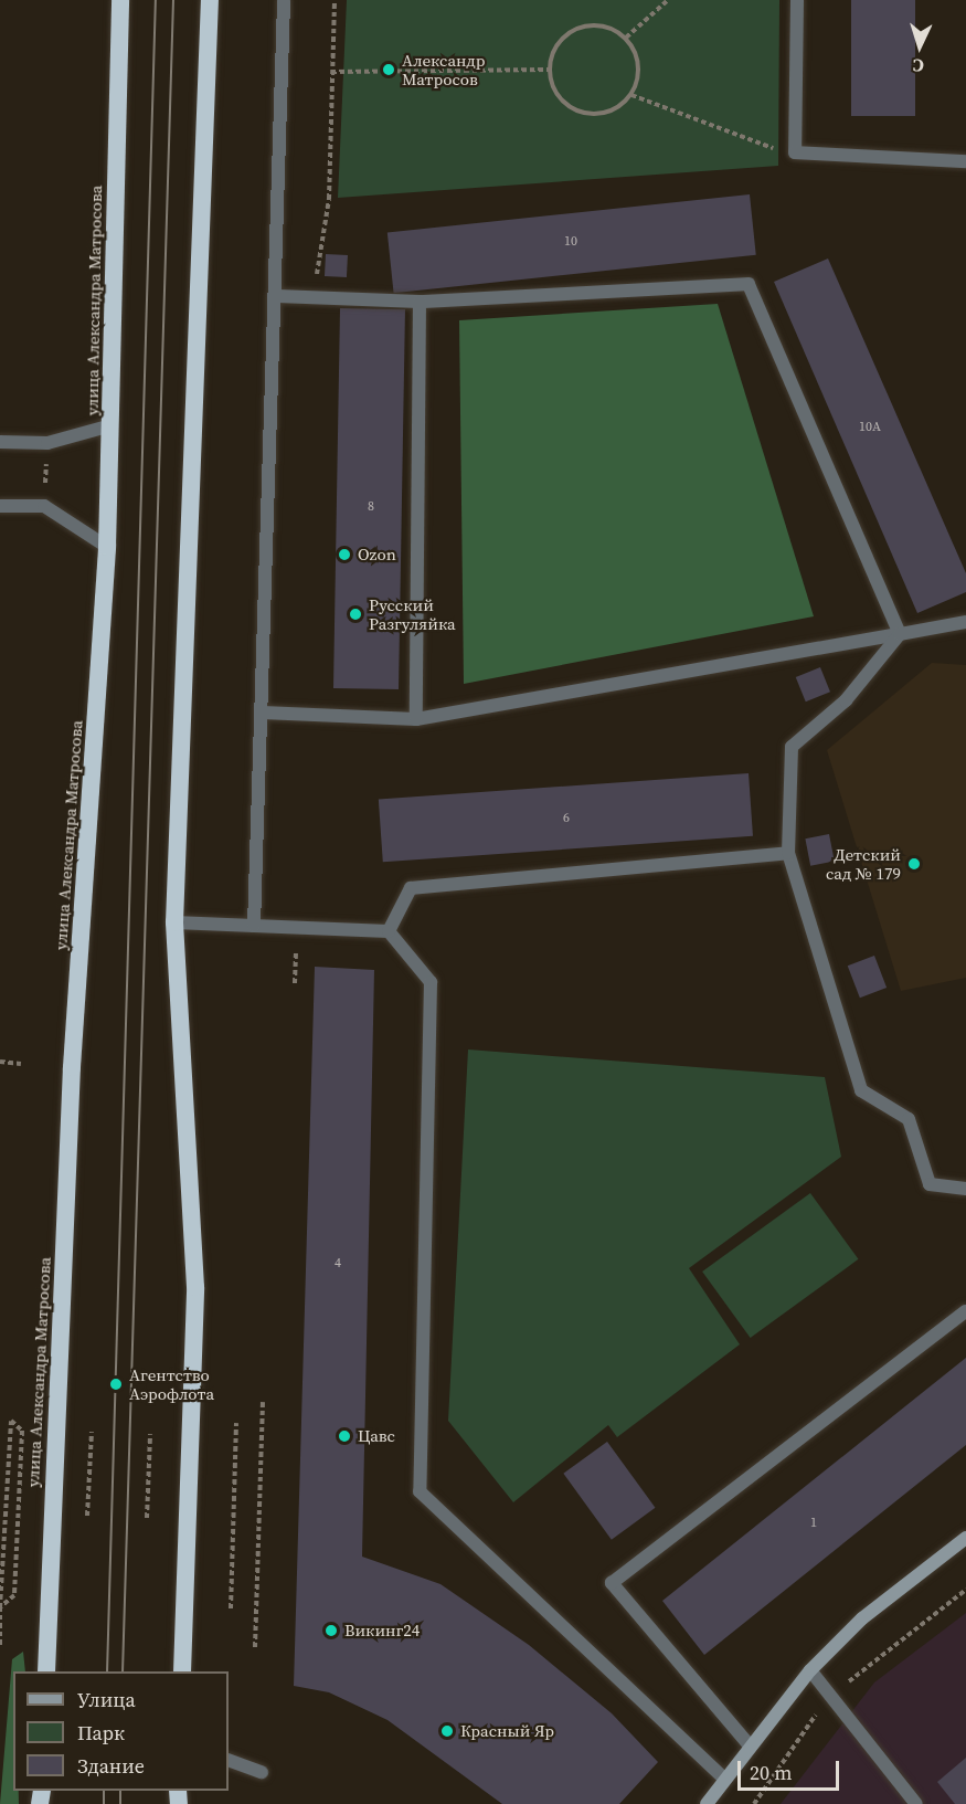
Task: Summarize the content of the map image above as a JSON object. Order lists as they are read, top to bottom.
{
  "streets": {
    "highway": ["улица Александра Матросова"]
  },
  "places": [
    "Александр Матросов",
    "Ozon",
    "Русский Разгуляйка",
    "Детский сад № 179",
    "Агентство Аэрофлота",
    "Цавс",
    "Викинг24",
    "Красный Яр"
  ],
  "house_numbers": [
    "10",
    "10А",
    "8",
    "6",
    "4",
    "1"
  ],
  "legend": ["Улица", "Парк", "Здание"],
  "scale_bar": "20 m",
  "north": "bottom"
}
